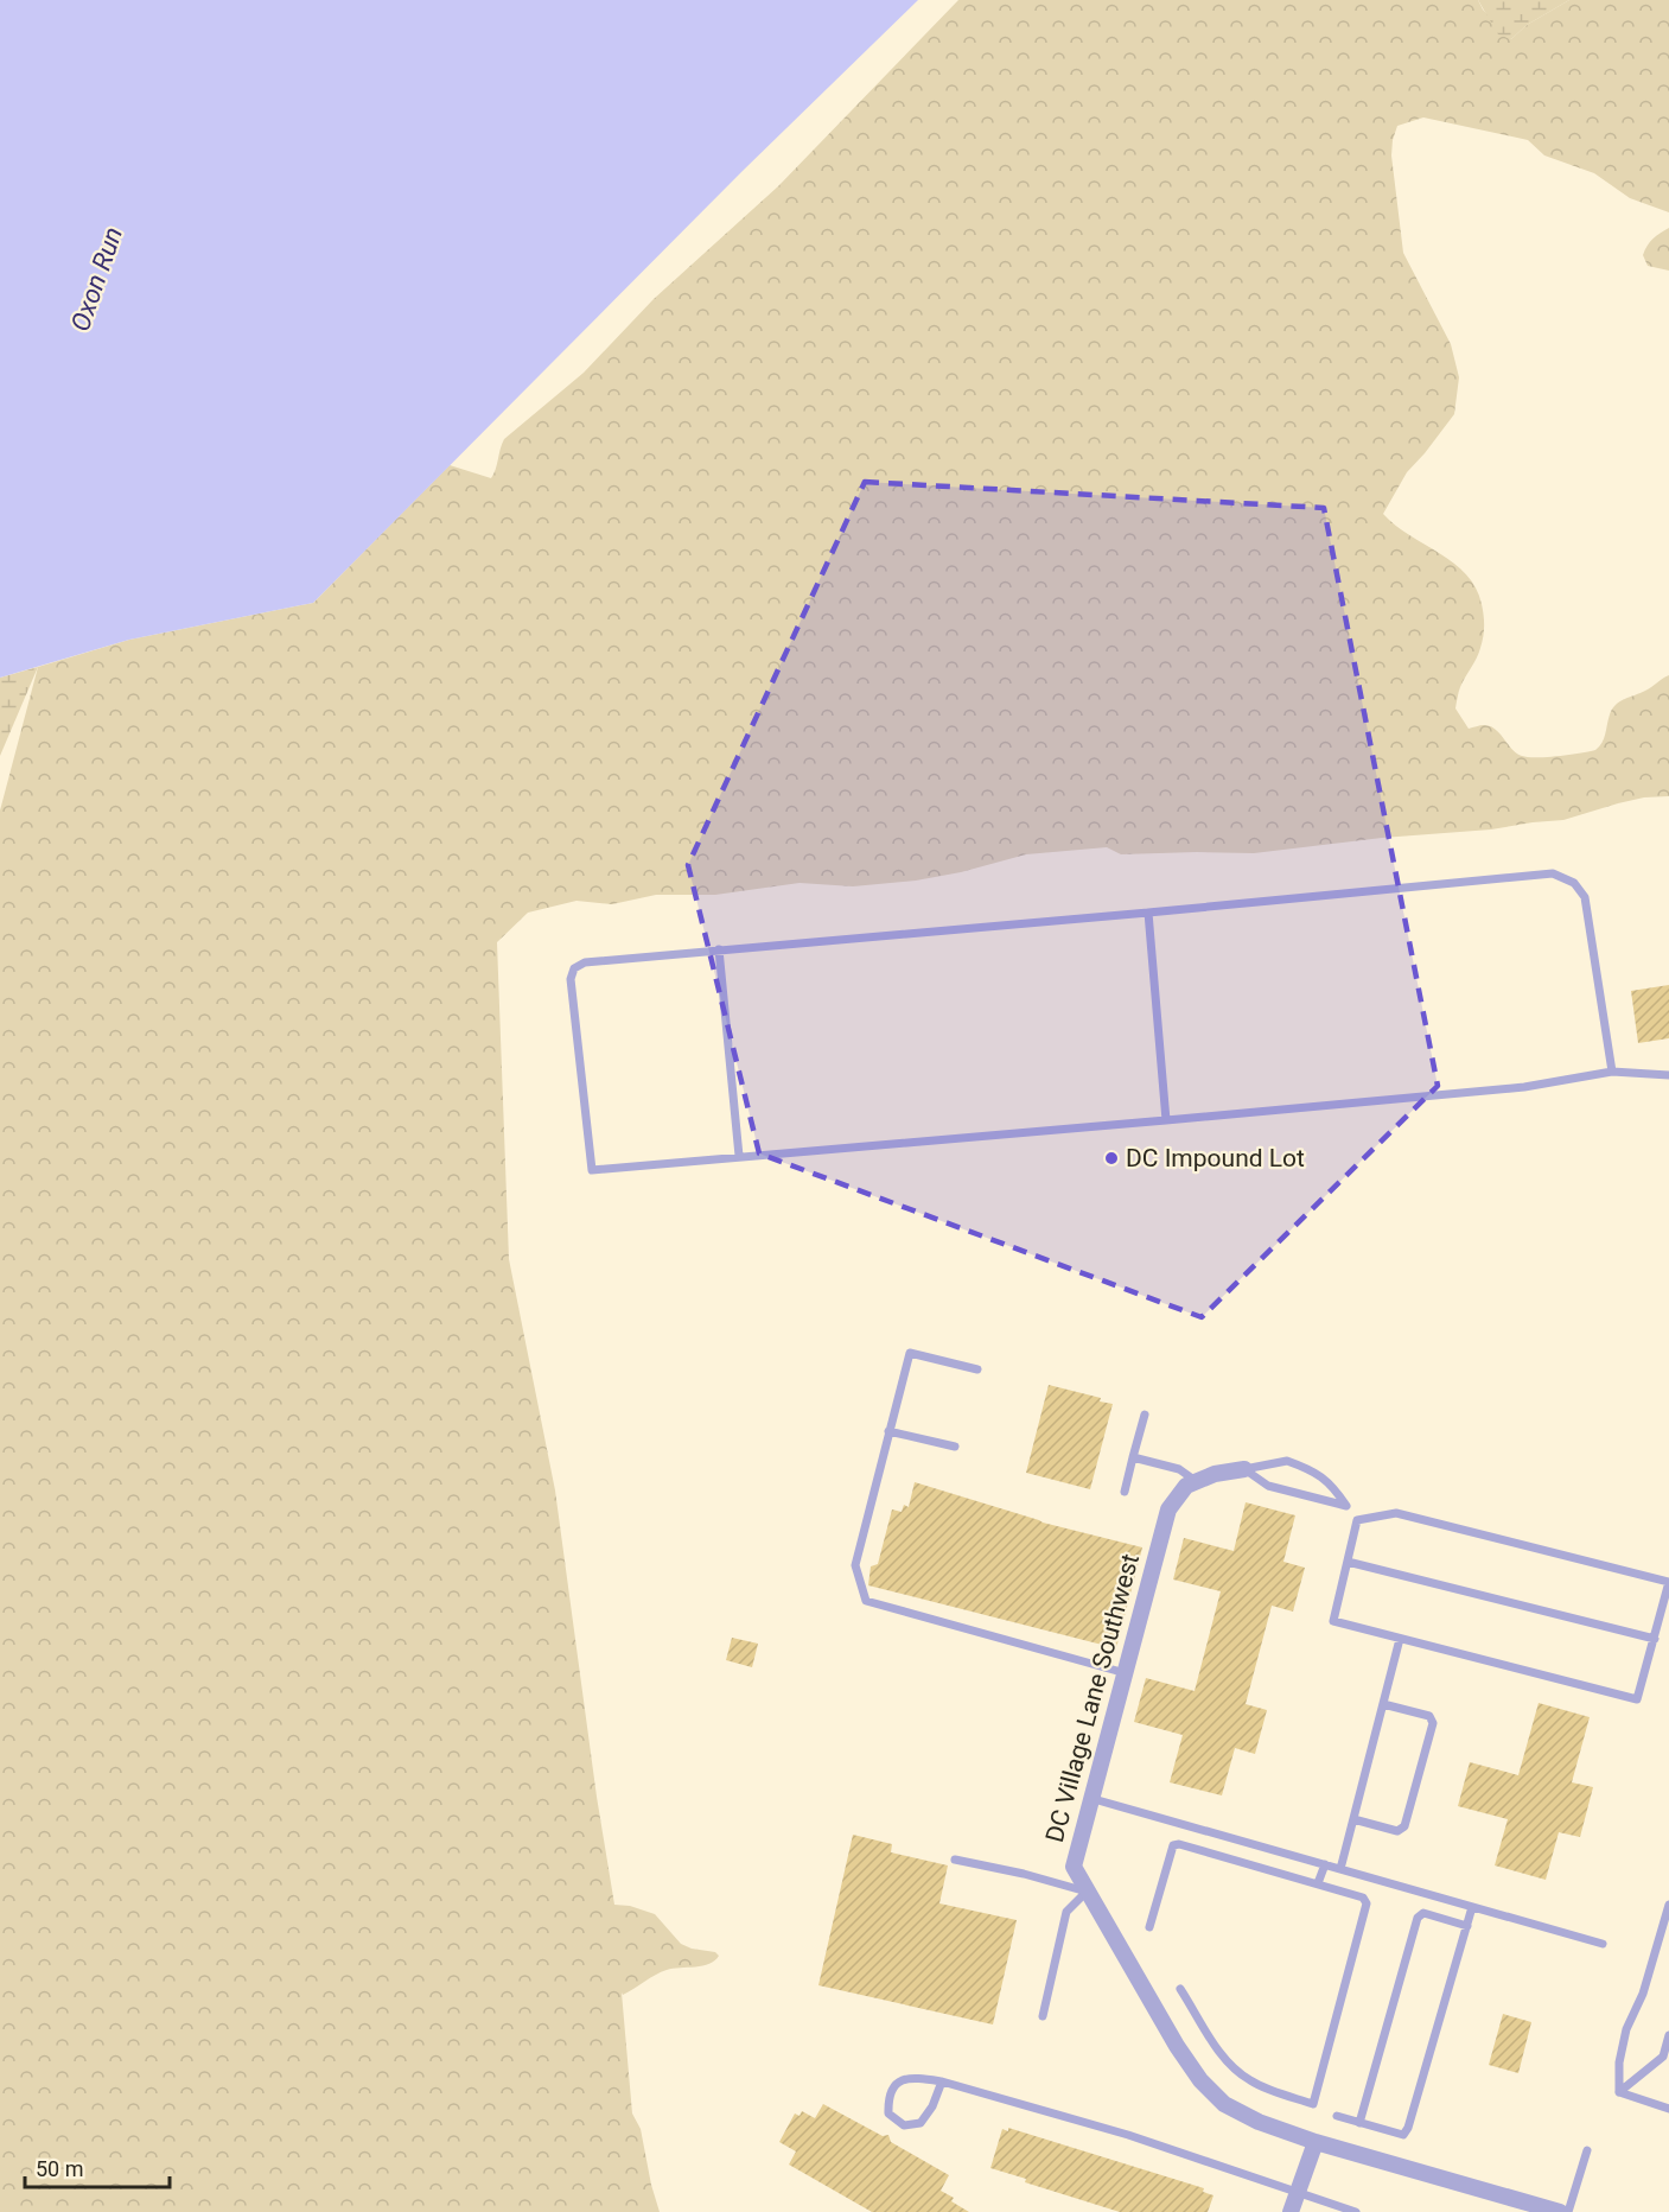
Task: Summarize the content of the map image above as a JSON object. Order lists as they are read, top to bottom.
{
  "streets": {
    "street": ["DC Village Lane Southwest"]
  },
  "water": ["Oxon Run"],
  "places": ["DC Impound Lot"],
  "scale_bar": "50 m"
}
